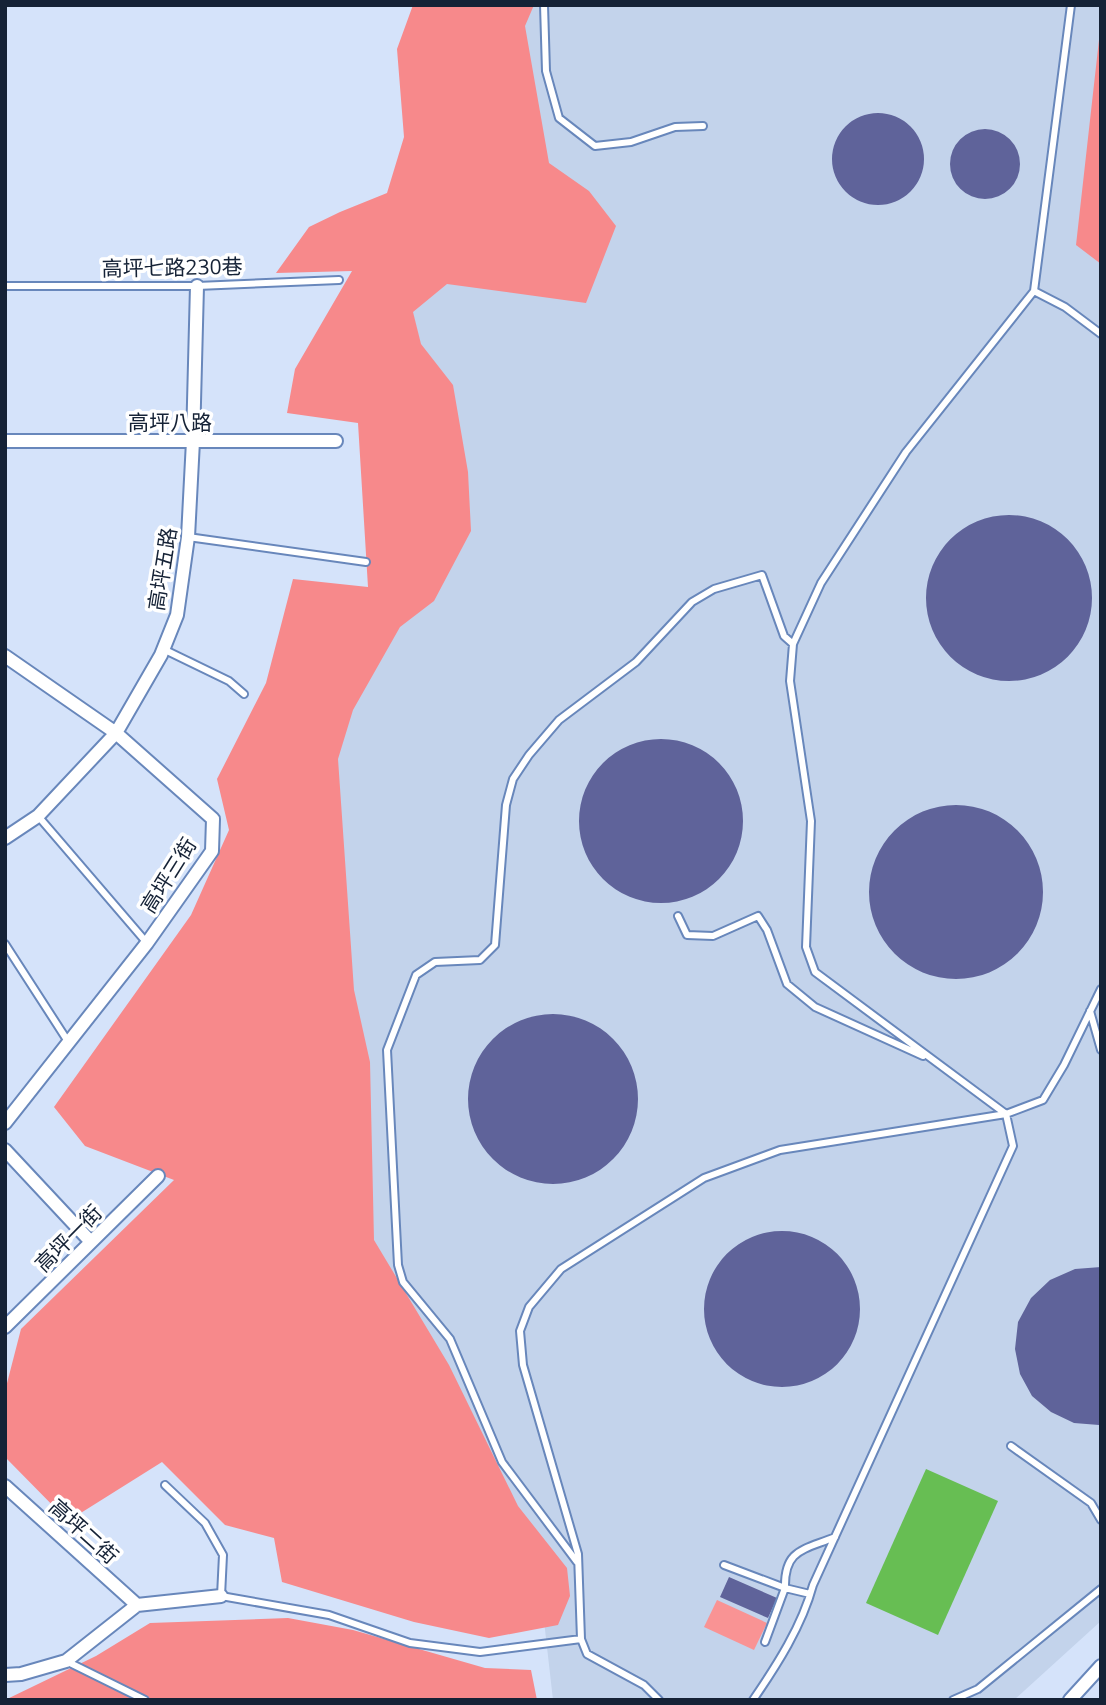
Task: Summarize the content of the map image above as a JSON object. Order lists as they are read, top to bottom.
{
  "streets": {
    "street": [
      "高坪八路",
      "高坪五路",
      "高坪三街",
      "高坪一街",
      "高坪二街"
    ],
    "lane": ["高坪七路230巷"]
  },
  "crossings": [
    ["高坪七路230巷", "高坪五路"],
    ["高坪八路", "高坪五路"],
    ["高坪五路", "高坪三街"]
  ]
}
